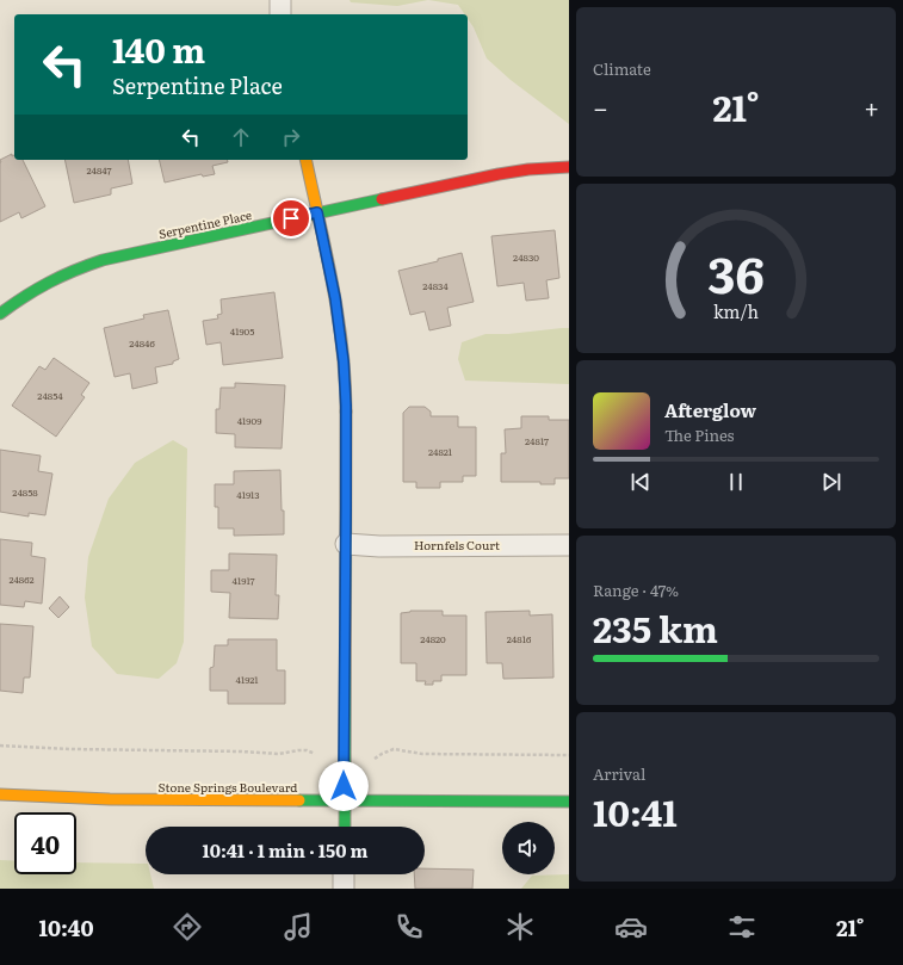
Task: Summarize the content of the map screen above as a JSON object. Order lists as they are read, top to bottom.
{
  "streets": {
    "street": ["Serpentine Place", "Hornfels Court", "Stone Springs Boulevard"]
  },
  "house_numbers": [
    "24847",
    "24830",
    "24834",
    "41905",
    "24846",
    "24854",
    "41909",
    "24817",
    "24821",
    "24858",
    "41913",
    "24862",
    "41917",
    "24820",
    "24816",
    "41921"
  ],
  "page": {
    "tile": [
      "Climate",
      ["Range · 47%", "235 km"],
      ["Arrival", "10:41"]
    ],
    "turn": ["140 m", "Serpentine Place"],
    "heat": ["−", "21°", "+"],
    "song": ["Afterglow", "The Pines"],
    "limit": "40",
    "trip": "10:41 · 1 min · 150 m",
    "tabs": ["10:40", "21°"],
    "gauge": ["36", "km/h"]
  }
}
